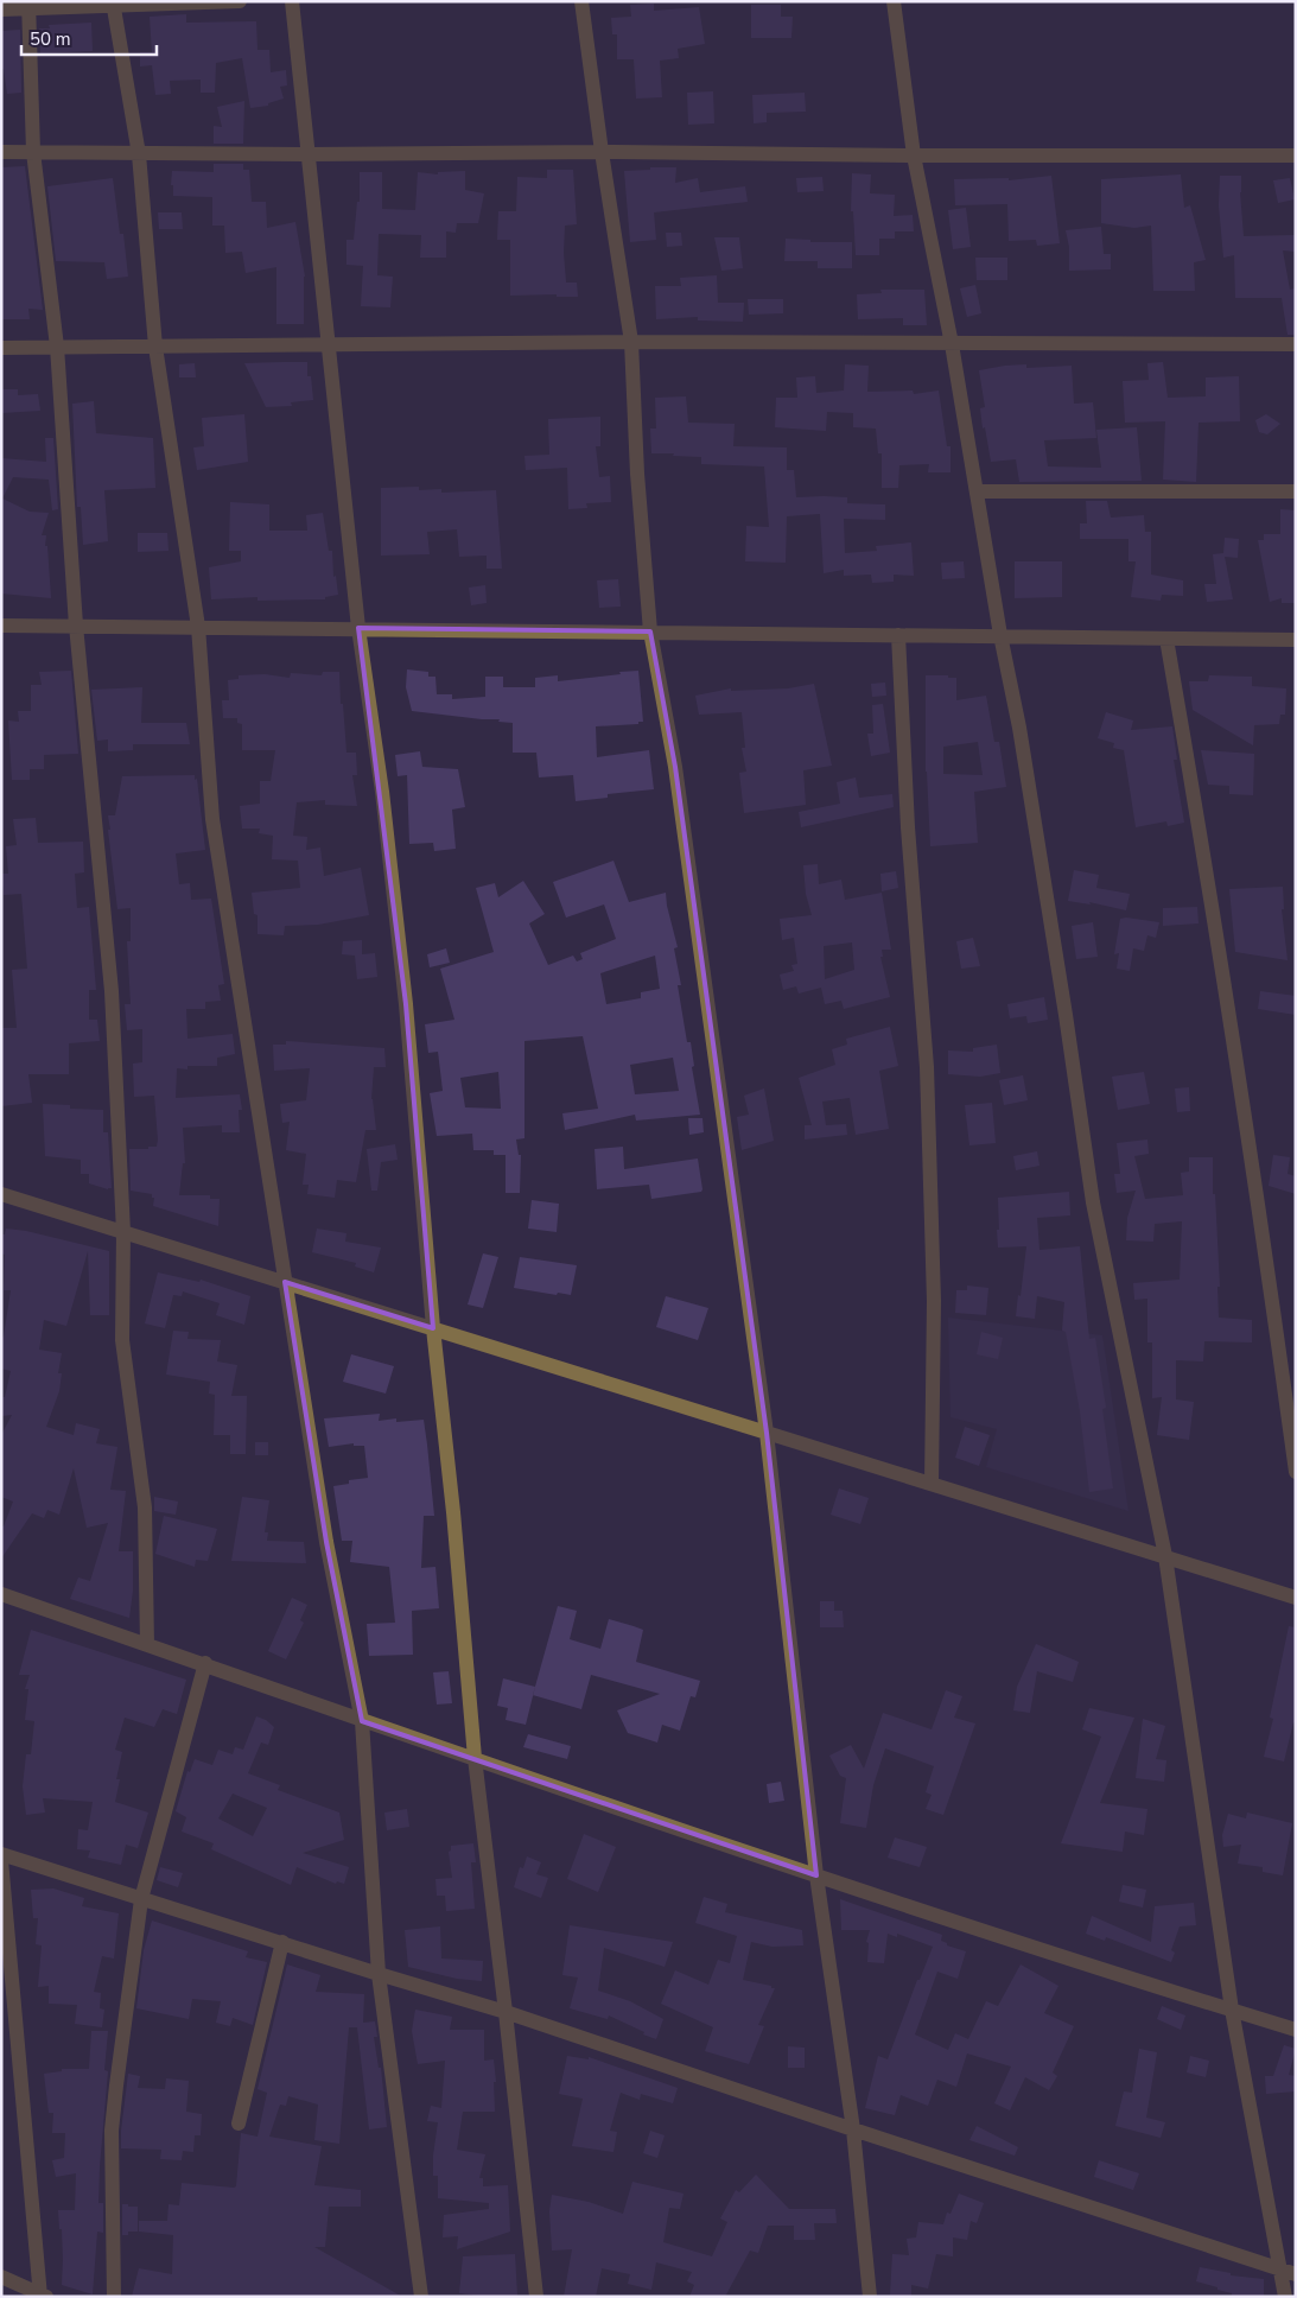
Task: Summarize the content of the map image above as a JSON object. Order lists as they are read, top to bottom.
{
  "scale_bar": "50 m"
}
